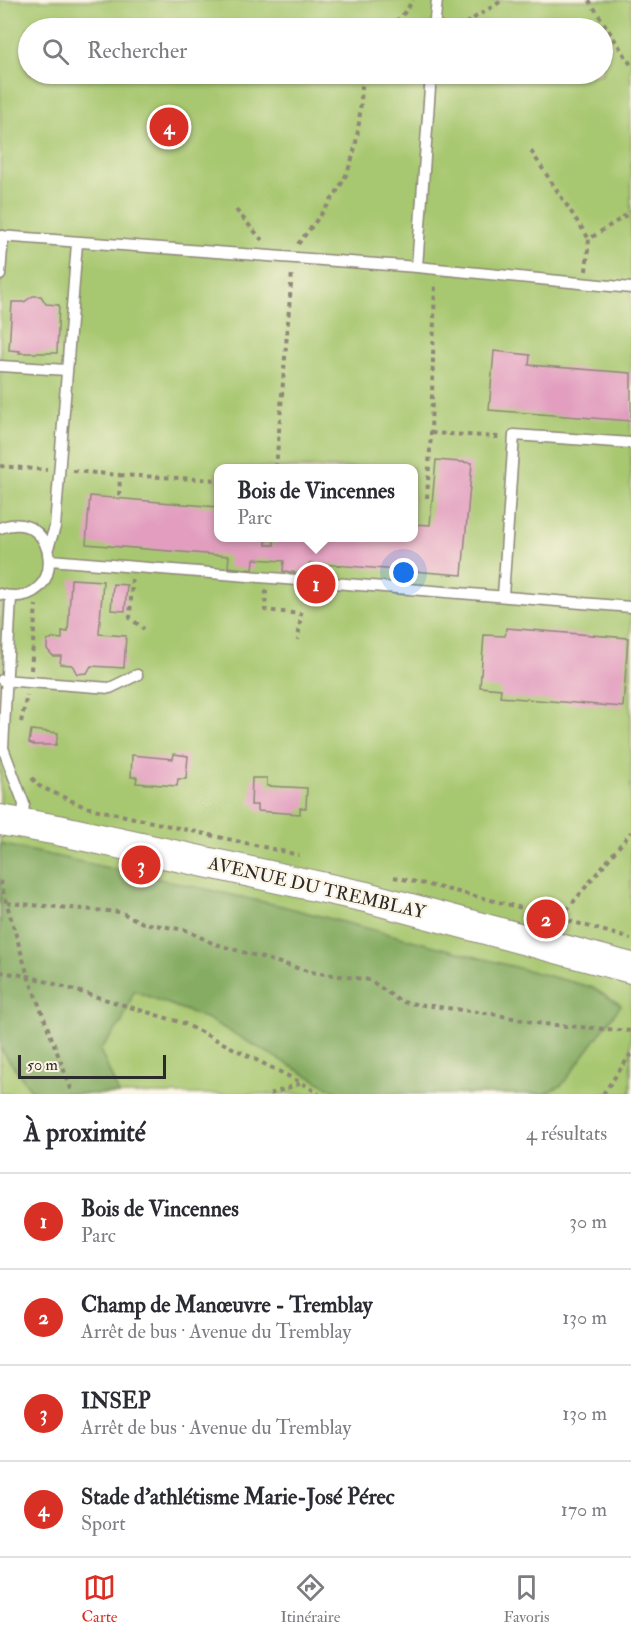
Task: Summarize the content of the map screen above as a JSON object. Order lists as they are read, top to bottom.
{
  "streets": {
    "main road": ["AVENUE DU TREMBLAY"]
  },
  "scale_bar": "50 m",
  "page": {
    "search": "Rechercher",
    "pins": [
      "4",
      "1",
      "3",
      "2"
    ],
    "popup": ["Bois de Vincennes", "Parc"],
    "scale": "50 m",
    "heading": ["À proximité", "4 résultats"],
    "list": [
      {
        "mark": "1",
        "name": "Bois de Vincennes",
        "note": "Parc",
        "value": "30 m"
      },
      {
        "mark": "2",
        "name": "Champ de Manœuvre - Tremblay",
        "note": "Arrêt de bus · Avenue du Tremblay",
        "value": "130 m"
      },
      {
        "mark": "3",
        "name": "INSEP",
        "note": "Arrêt de bus · Avenue du Tremblay",
        "value": "130 m"
      },
      {
        "mark": "4",
        "name": "Stade d'athlétisme Marie-José Pérec",
        "note": "Sport",
        "value": "170 m"
      }
    ],
    "nav": ["Carte", "Itinéraire", "Favoris"]
  }
}
